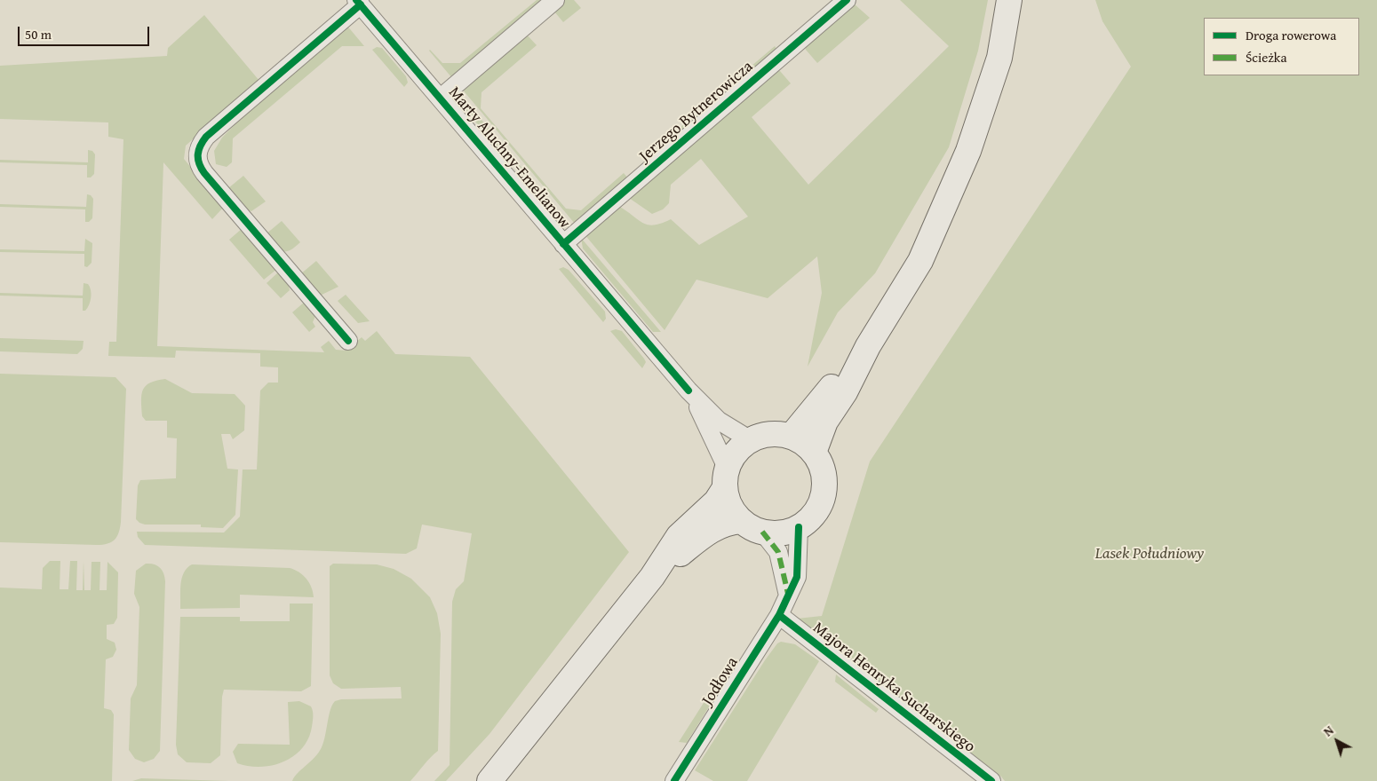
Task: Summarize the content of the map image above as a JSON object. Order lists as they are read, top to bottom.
{
  "streets": {
    "street": [
      "Jerzego Bytnerowicza",
      "Marty Aluchny-Emelianow",
      "Jodłowa",
      "Majora Henryka Sucharskiego"
    ]
  },
  "crossings": [
    ["Jerzego Bytnerowicza", "Marty Aluchny-Emelianow"],
    ["Marty Aluchny-Emelianow", "Jodłowa"],
    ["Jodłowa", "Majora Henryka Sucharskiego"]
  ],
  "parks": ["Lasek Południowy"],
  "legend": ["Droga rowerowa", "Ścieżka"],
  "scale_bar": "50 m",
  "north": "top left"
}
